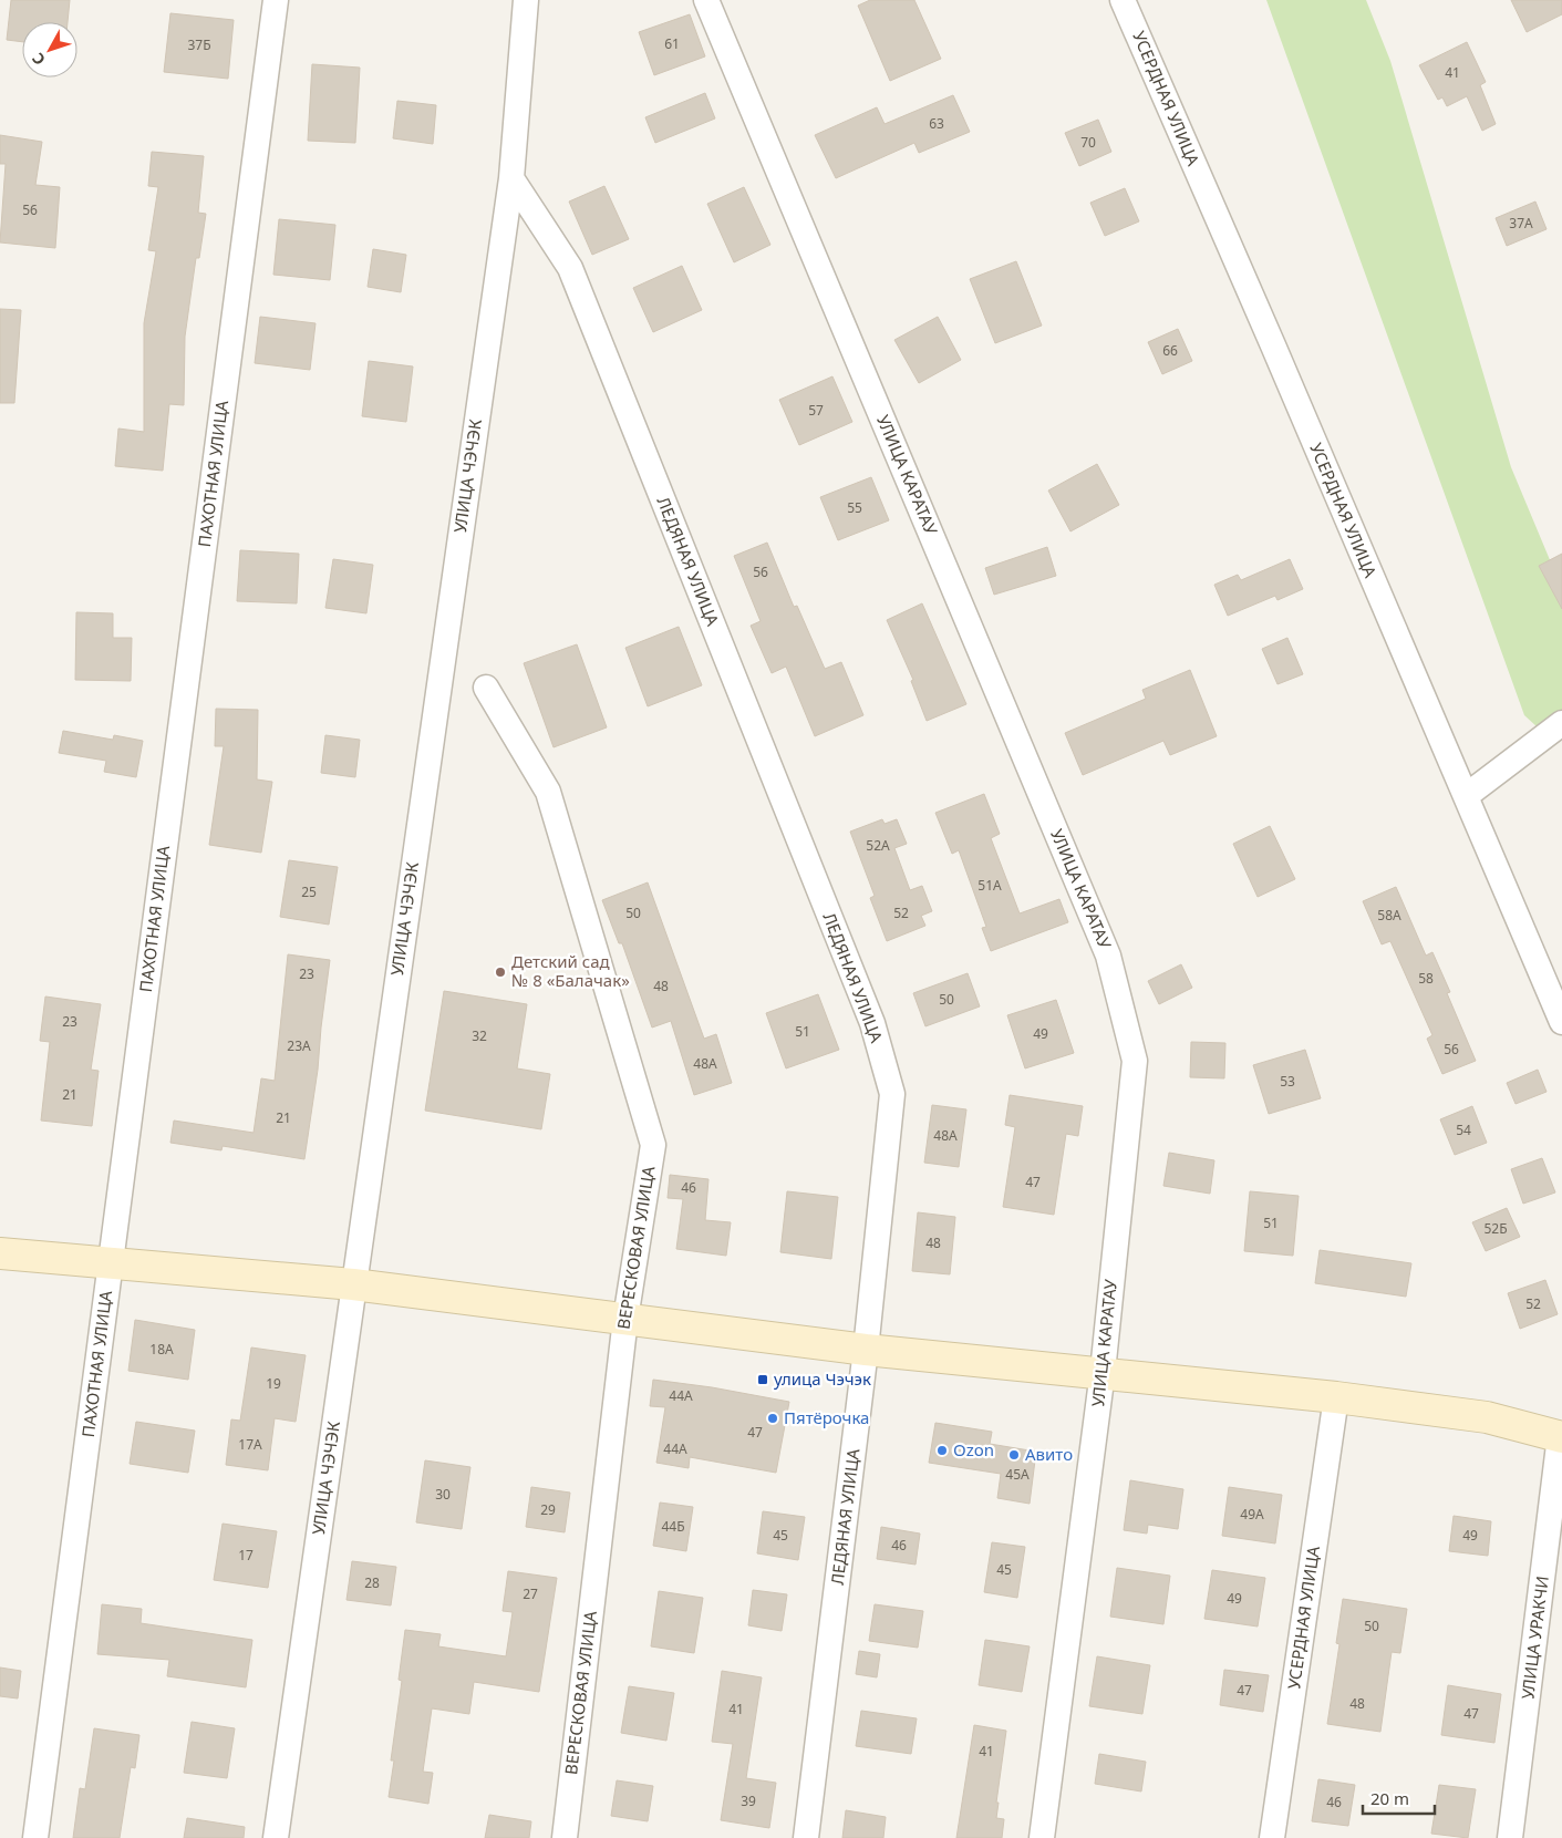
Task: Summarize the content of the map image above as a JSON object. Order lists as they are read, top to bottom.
{
  "streets": {
    "street": [
      "УСЕРДНАЯ УЛИЦА",
      "ПАХОТНАЯ УЛИЦА",
      "УЛИЦА КАРАТАУ",
      "УЛИЦА ЧЭЧЭК",
      "ЛЕДЯНАЯ УЛИЦА",
      "ВЕРЕСКОВАЯ УЛИЦА",
      "УЛИЦА УРАКЧИ"
    ]
  },
  "crossings": [
    ["УЛИЦА ЧЭЧЭК", "ЛЕДЯНАЯ УЛИЦА"]
  ],
  "places": {
    "other": [
      "Детский сад № 8 «Балачак»",
      "Пятёрочка",
      "Ozon",
      "Авито"
    ],
    "transit": ["улица Чэчэк"]
  },
  "house_numbers": [
    "61",
    "37Б",
    "41",
    "63",
    "70",
    "56",
    "37А",
    "66",
    "57",
    "55",
    "56",
    "52А",
    "51А",
    "25",
    "50",
    "52",
    "58А",
    "23",
    "58",
    "48",
    "50",
    "23",
    "51",
    "49",
    "32",
    "23А",
    "56",
    "48А",
    "53",
    "21",
    "21",
    "54",
    "48А",
    "47",
    "46",
    "51",
    "52Б",
    "48",
    "52",
    "18А",
    "19",
    "44А",
    "47",
    "17А",
    "44А",
    "45А",
    "30",
    "29",
    "49А",
    "44Б",
    "45",
    "49",
    "46",
    "17",
    "45",
    "28",
    "27",
    "49",
    "50",
    "47",
    "48",
    "41",
    "47",
    "41",
    "39",
    "46"
  ],
  "scale_bar": "20 m",
  "north": "bottom left"
}
